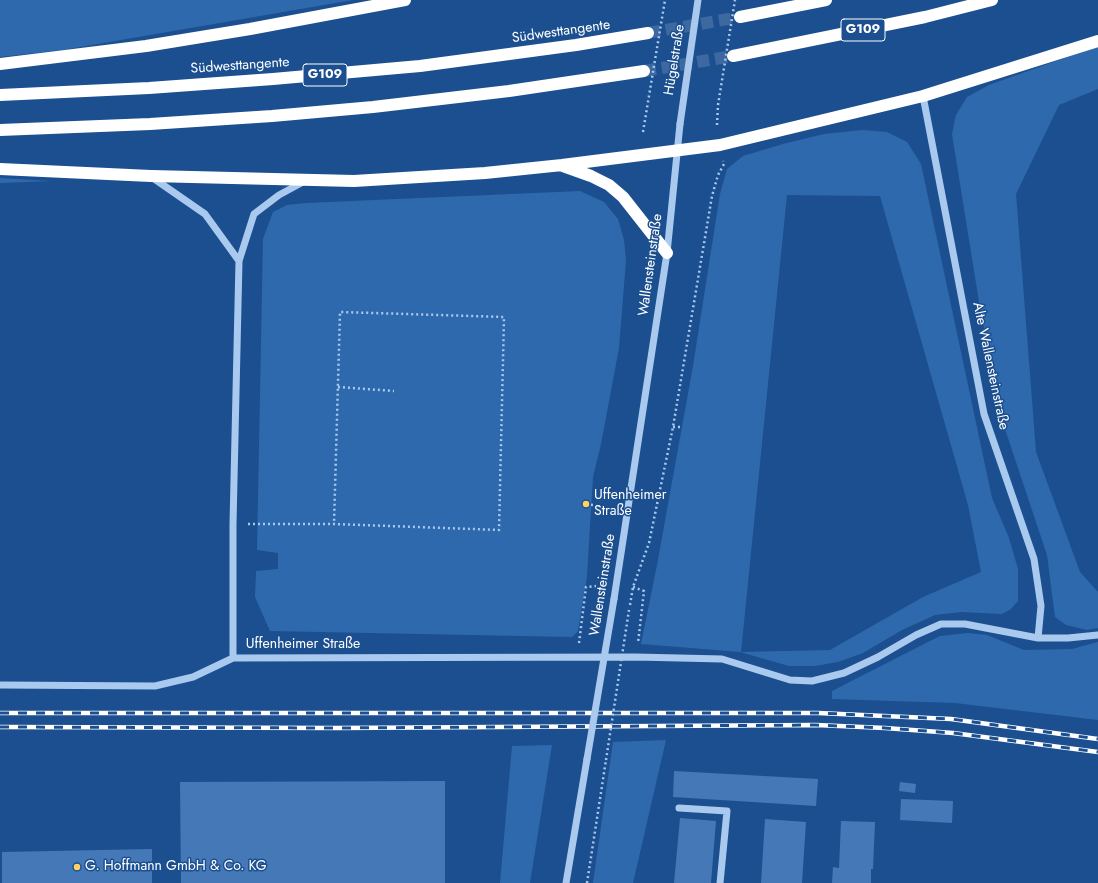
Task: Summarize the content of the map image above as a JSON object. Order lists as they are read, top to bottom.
{
  "streets": {
    "highway": ["G109", "Südwesttangente"],
    "street": [
      "Hügelstraße",
      "Wallensteinstraße",
      "Alte Wallensteinstraße",
      "Uffenheimer Straße"
    ]
  },
  "crossings": [
    ["Hügelstraße", "Wallensteinstraße"],
    ["Alte Wallensteinstraße", "Uffenheimer Straße"]
  ],
  "places": ["Uffenheimer Straße", "G. Hoffmann GmbH & Co. KG"]
}
